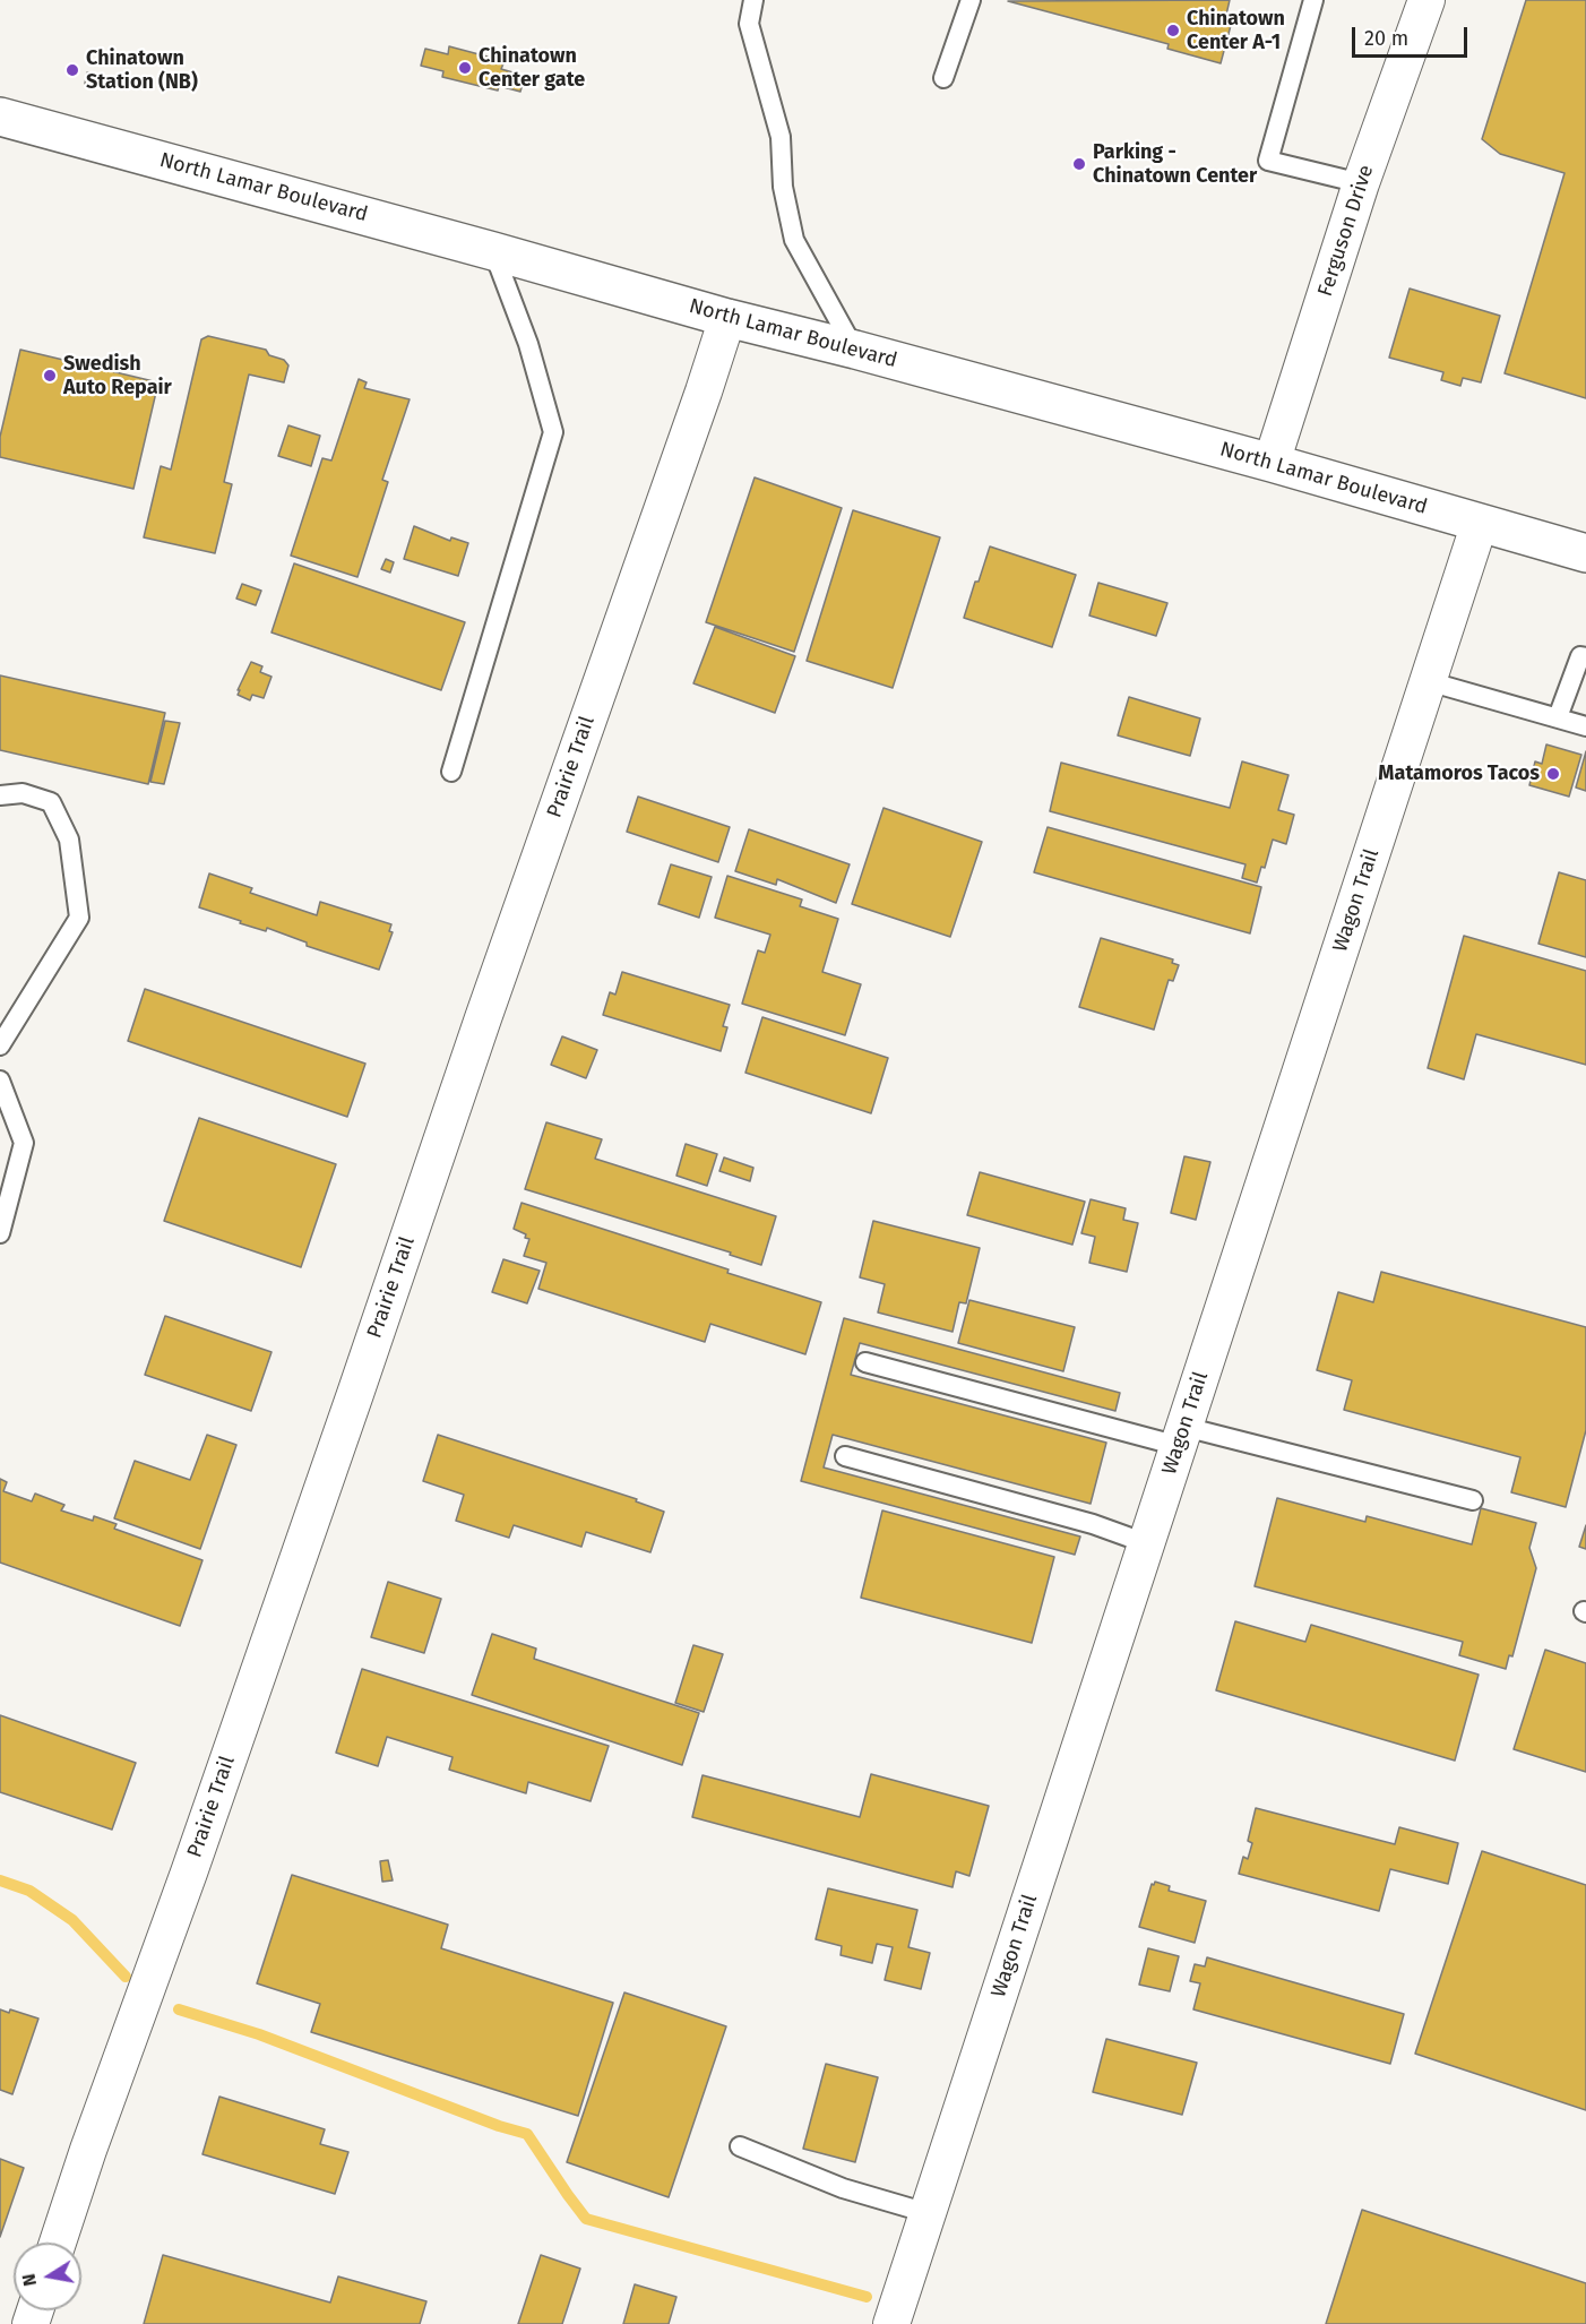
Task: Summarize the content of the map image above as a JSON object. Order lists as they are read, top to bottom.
{
  "streets": {
    "main road": ["North Lamar Boulevard"],
    "street": ["Ferguson Drive", "Prairie Trail", "Wagon Trail"]
  },
  "crossings": [
    ["North Lamar Boulevard", "Ferguson Drive"],
    ["North Lamar Boulevard", "Prairie Trail"],
    ["North Lamar Boulevard", "Wagon Trail"]
  ],
  "places": [
    "Chinatown Center A-1",
    "Chinatown Center gate",
    "Chinatown Station (NB)",
    "Parking - Chinatown Center",
    "Swedish Auto Repair",
    "Matamoros Tacos"
  ],
  "scale_bar": "20 m",
  "north": "left"
}
